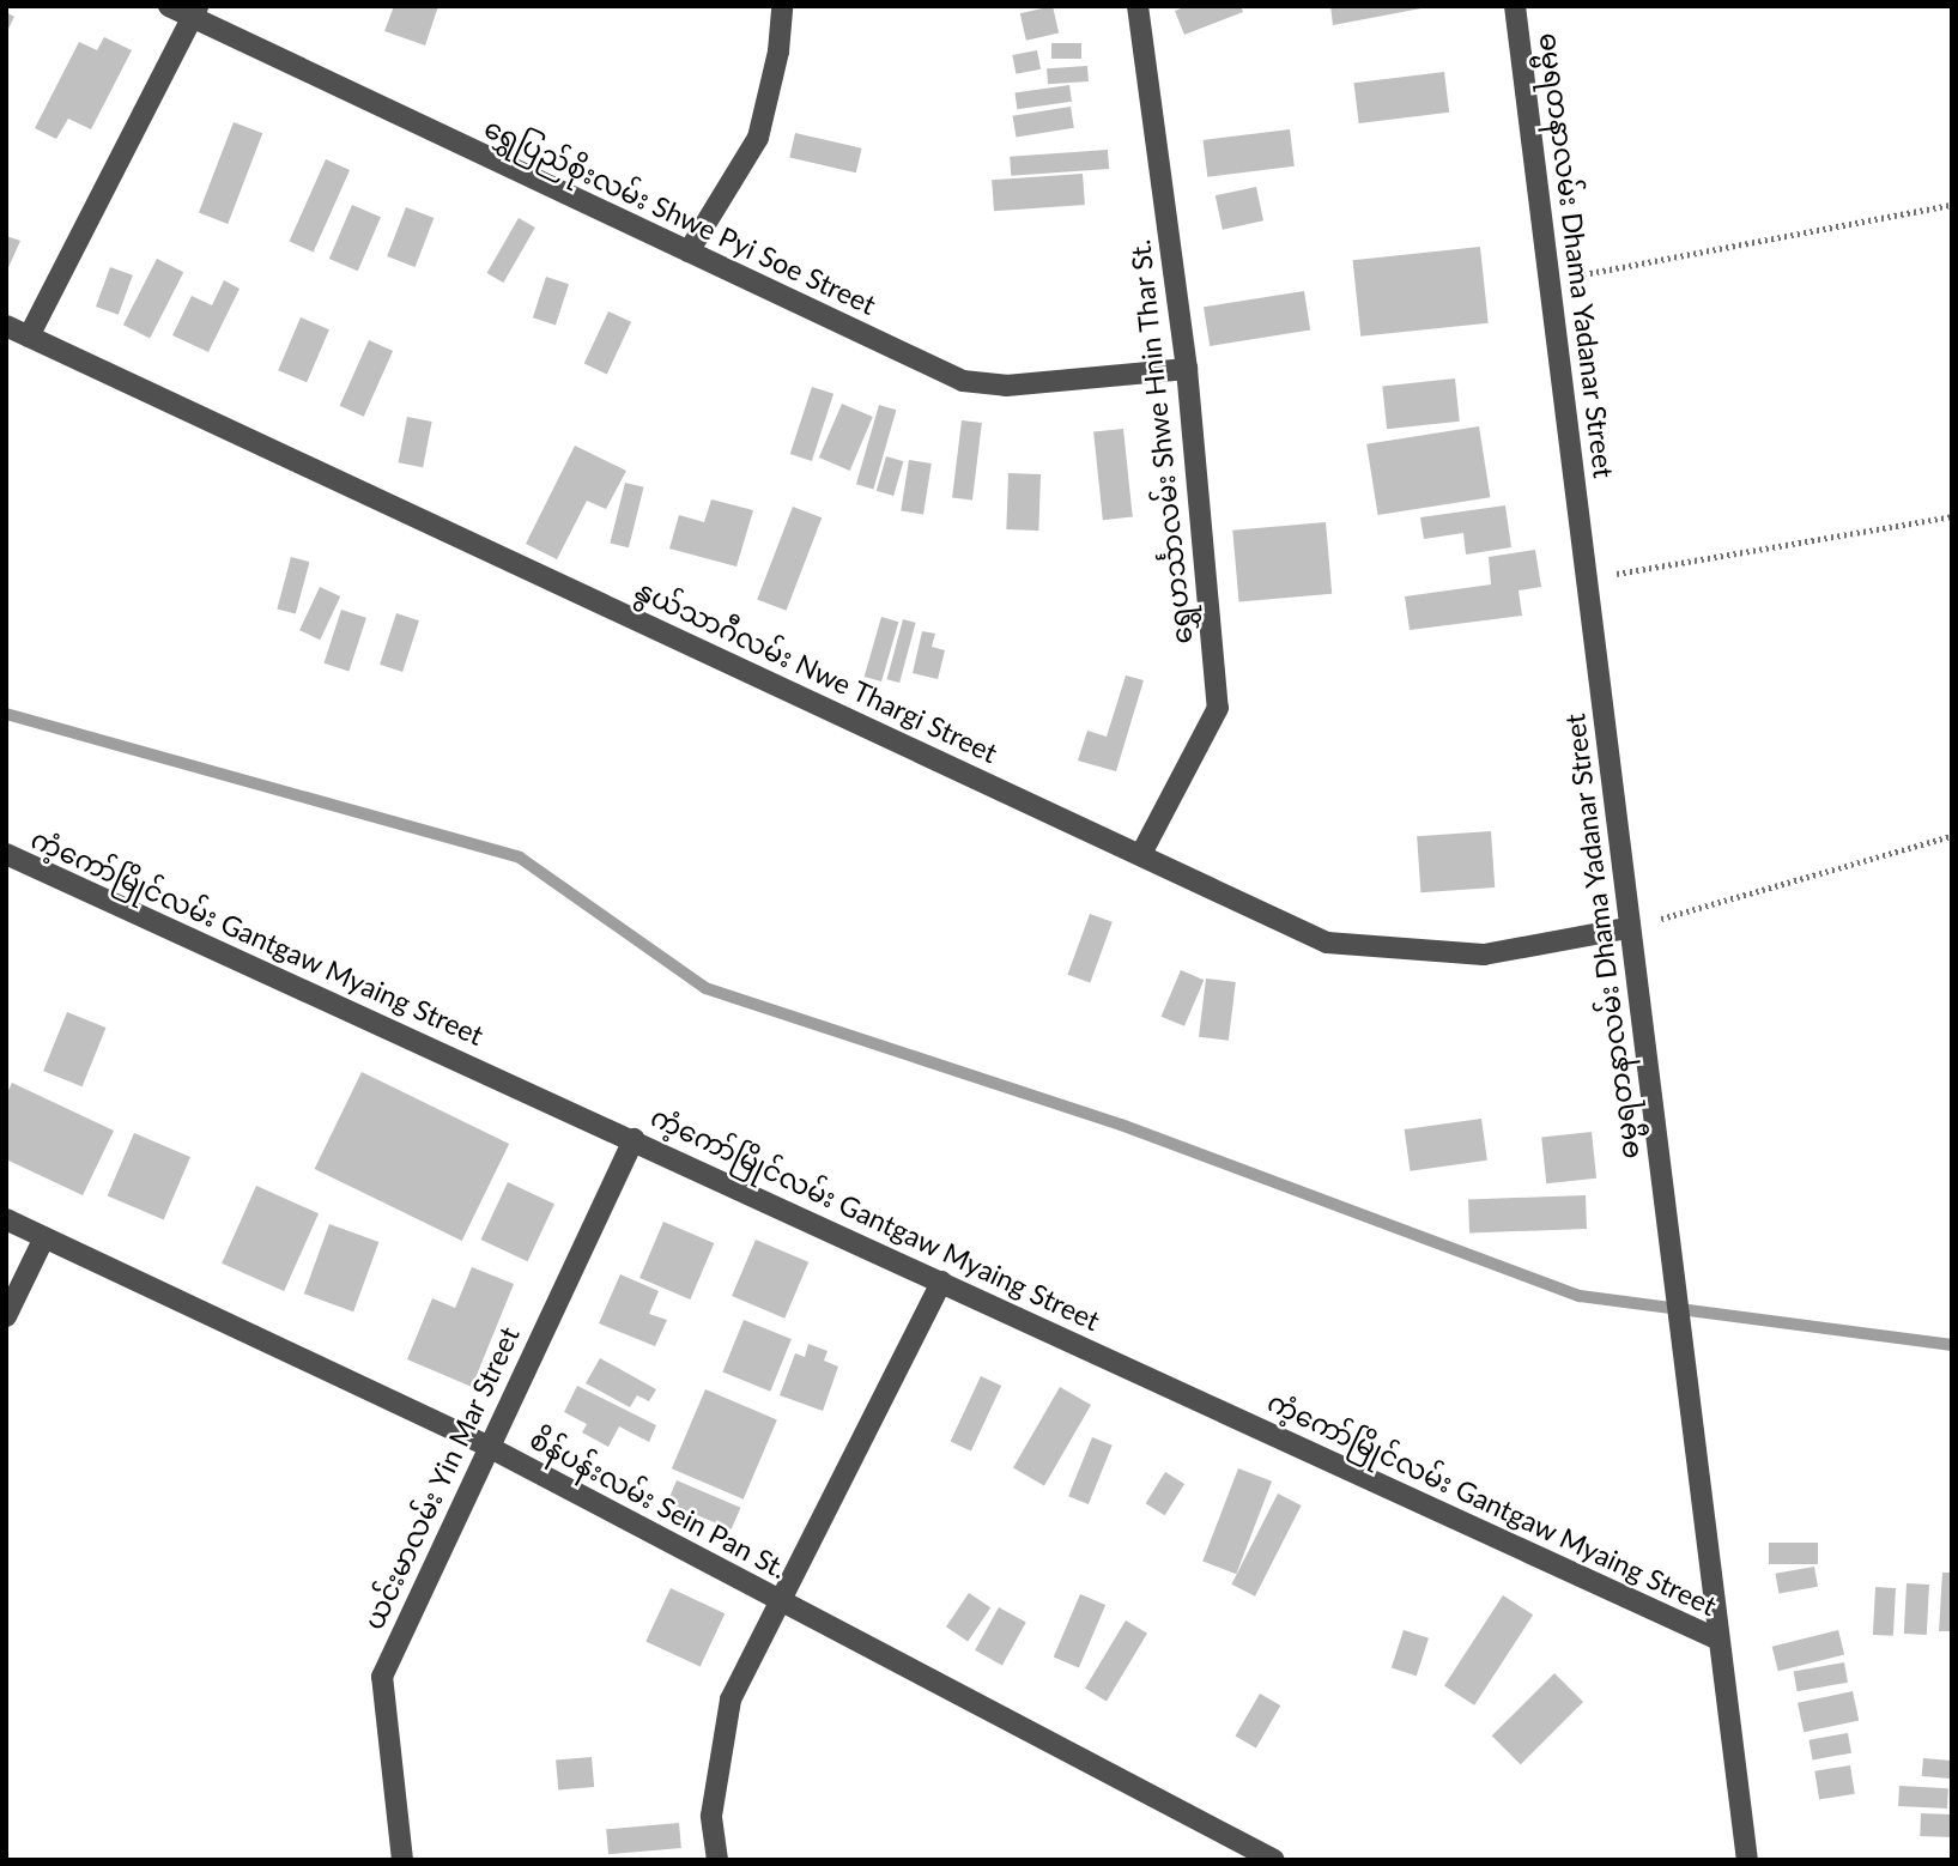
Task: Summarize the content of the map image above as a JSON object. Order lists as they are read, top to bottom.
{
  "streets": {
    "street": [
      "ရွှေပြည်စိုးလမ်း Shwe Pyi Soe Street",
      "ဓမ္မရတနာလမ်း Dhama Yadanar Street",
      "ရွှေဟင်္သာလမ်း Shwe Hnin Thar St.",
      "နွယ်သာဂီလမ်း Nwe Thargi Street",
      "ကံ့ကော်မြိုင်လမ်း Gantgaw Myaing Street",
      "ယင်းမာလမ်း Yin Mar Street",
      "စိန်ပန်းလမ်း Sein Pan St."
    ]
  },
  "crossings": [
    ["ရွှေပြည်စိုးလမ်း Shwe Pyi Soe Street", "ရွှေဟင်္သာလမ်း Shwe Hnin Thar St."],
    ["ဓမ္မရတနာလမ်း Dhama Yadanar Street", "နွယ်သာဂီလမ်း Nwe Thargi Street"],
    ["ဓမ္မရတနာလမ်း Dhama Yadanar Street", "ကံ့ကော်မြိုင်လမ်း Gantgaw Myaing Street"],
    ["ရွှေဟင်္သာလမ်း Shwe Hnin Thar St.", "နွယ်သာဂီလမ်း Nwe Thargi Street"],
    ["ကံ့ကော်မြိုင်လမ်း Gantgaw Myaing Street", "ယင်းမာလမ်း Yin Mar Street"],
    ["ယင်းမာလမ်း Yin Mar Street", "စိန်ပန်းလမ်း Sein Pan St."]
  ]
}
